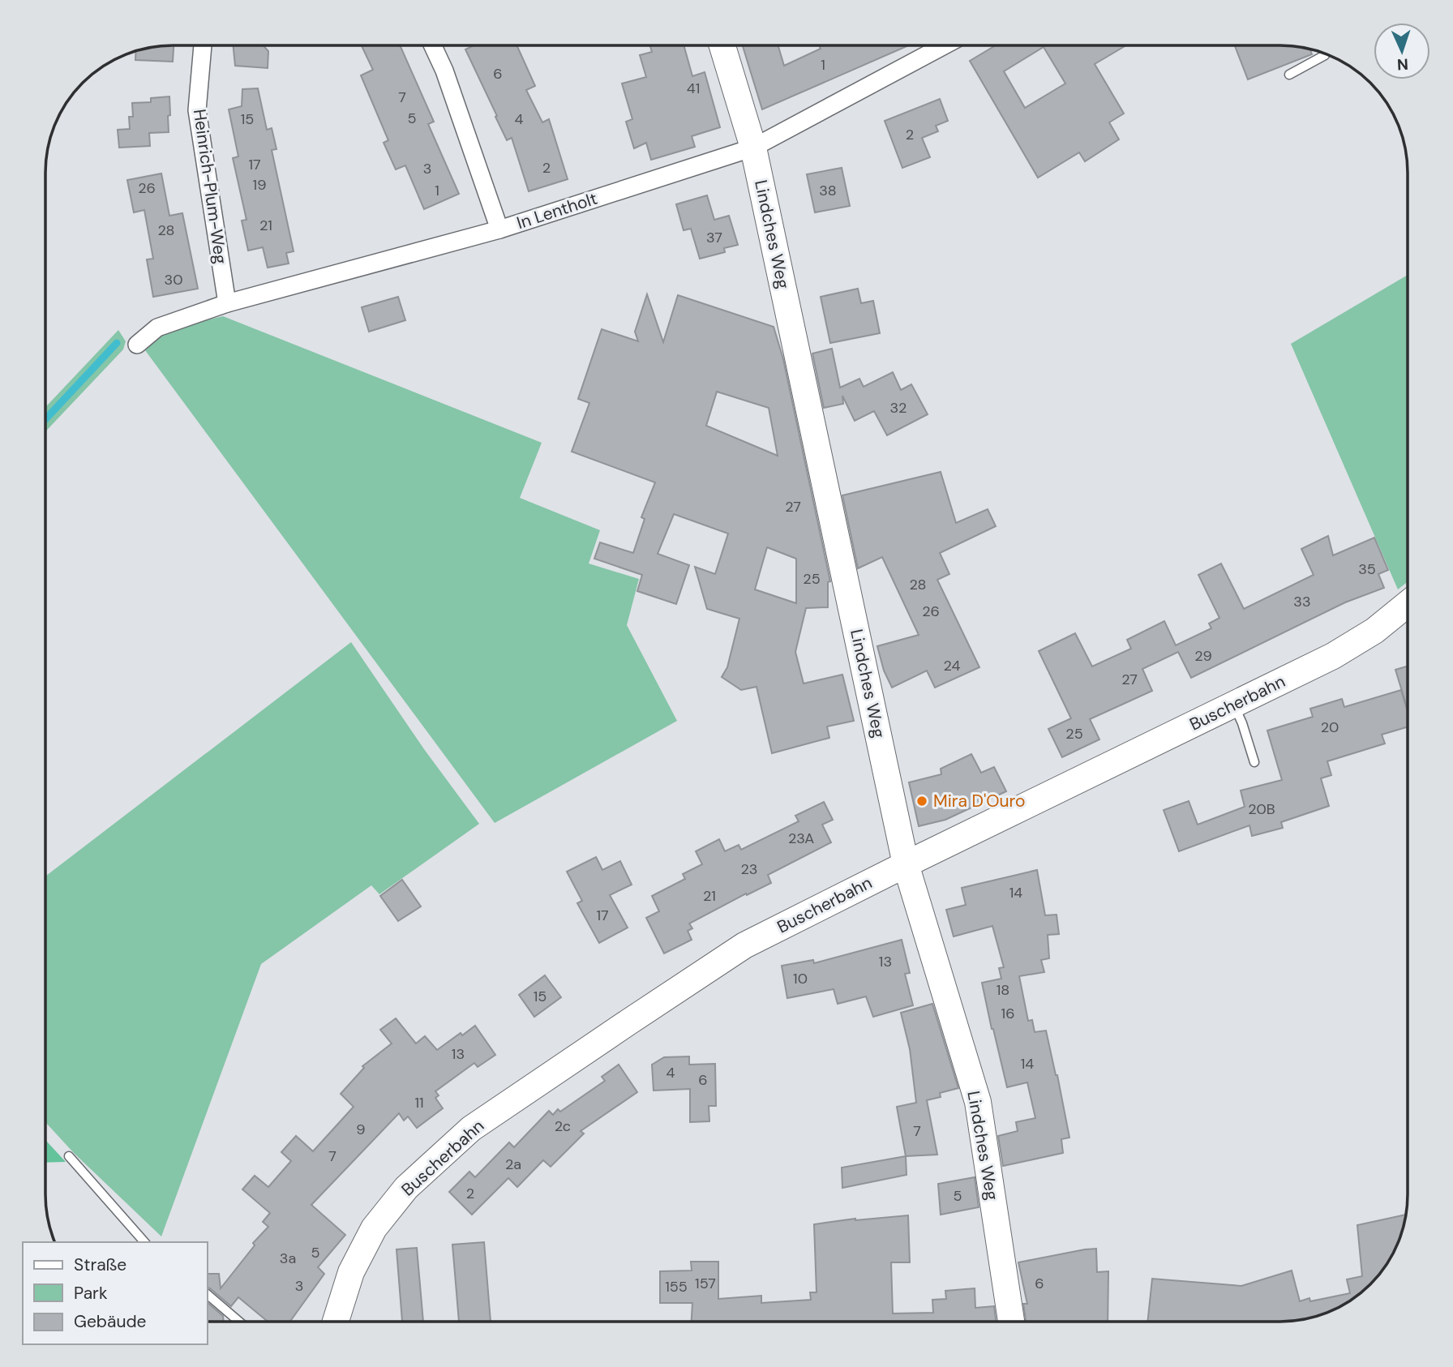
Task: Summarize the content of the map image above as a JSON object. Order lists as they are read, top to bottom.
{
  "streets": {
    "main road": ["Lindches Weg", "Buscherbahn"],
    "street": ["Heinrich-Plum-Weg", "In Lentholt"]
  },
  "crossings": [
    ["Heinrich-Plum-Weg", "In Lentholt"],
    ["In Lentholt", "Lindches Weg"],
    ["Lindches Weg", "Buscherbahn"]
  ],
  "places": ["Mira D'Ouro"],
  "house_numbers": [
    "1",
    "6",
    "41",
    "7",
    "5",
    "15",
    "4",
    "2",
    "17",
    "2",
    "3",
    "19",
    "26",
    "1",
    "38",
    "21",
    "28",
    "37",
    "30",
    "32",
    "27",
    "35",
    "25",
    "28",
    "33",
    "26",
    "29",
    "24",
    "27",
    "20",
    "25",
    "20B",
    "23A",
    "23",
    "14",
    "21",
    "17",
    "13",
    "10",
    "18",
    "15",
    "16",
    "13",
    "14",
    "4",
    "6",
    "11",
    "2c",
    "9",
    "7",
    "7",
    "2a",
    "2",
    "5",
    "5",
    "3a",
    "157",
    "6",
    "3",
    "155"
  ],
  "legend": ["Straße", "Park", "Gebäude"],
  "north": "bottom"
}
